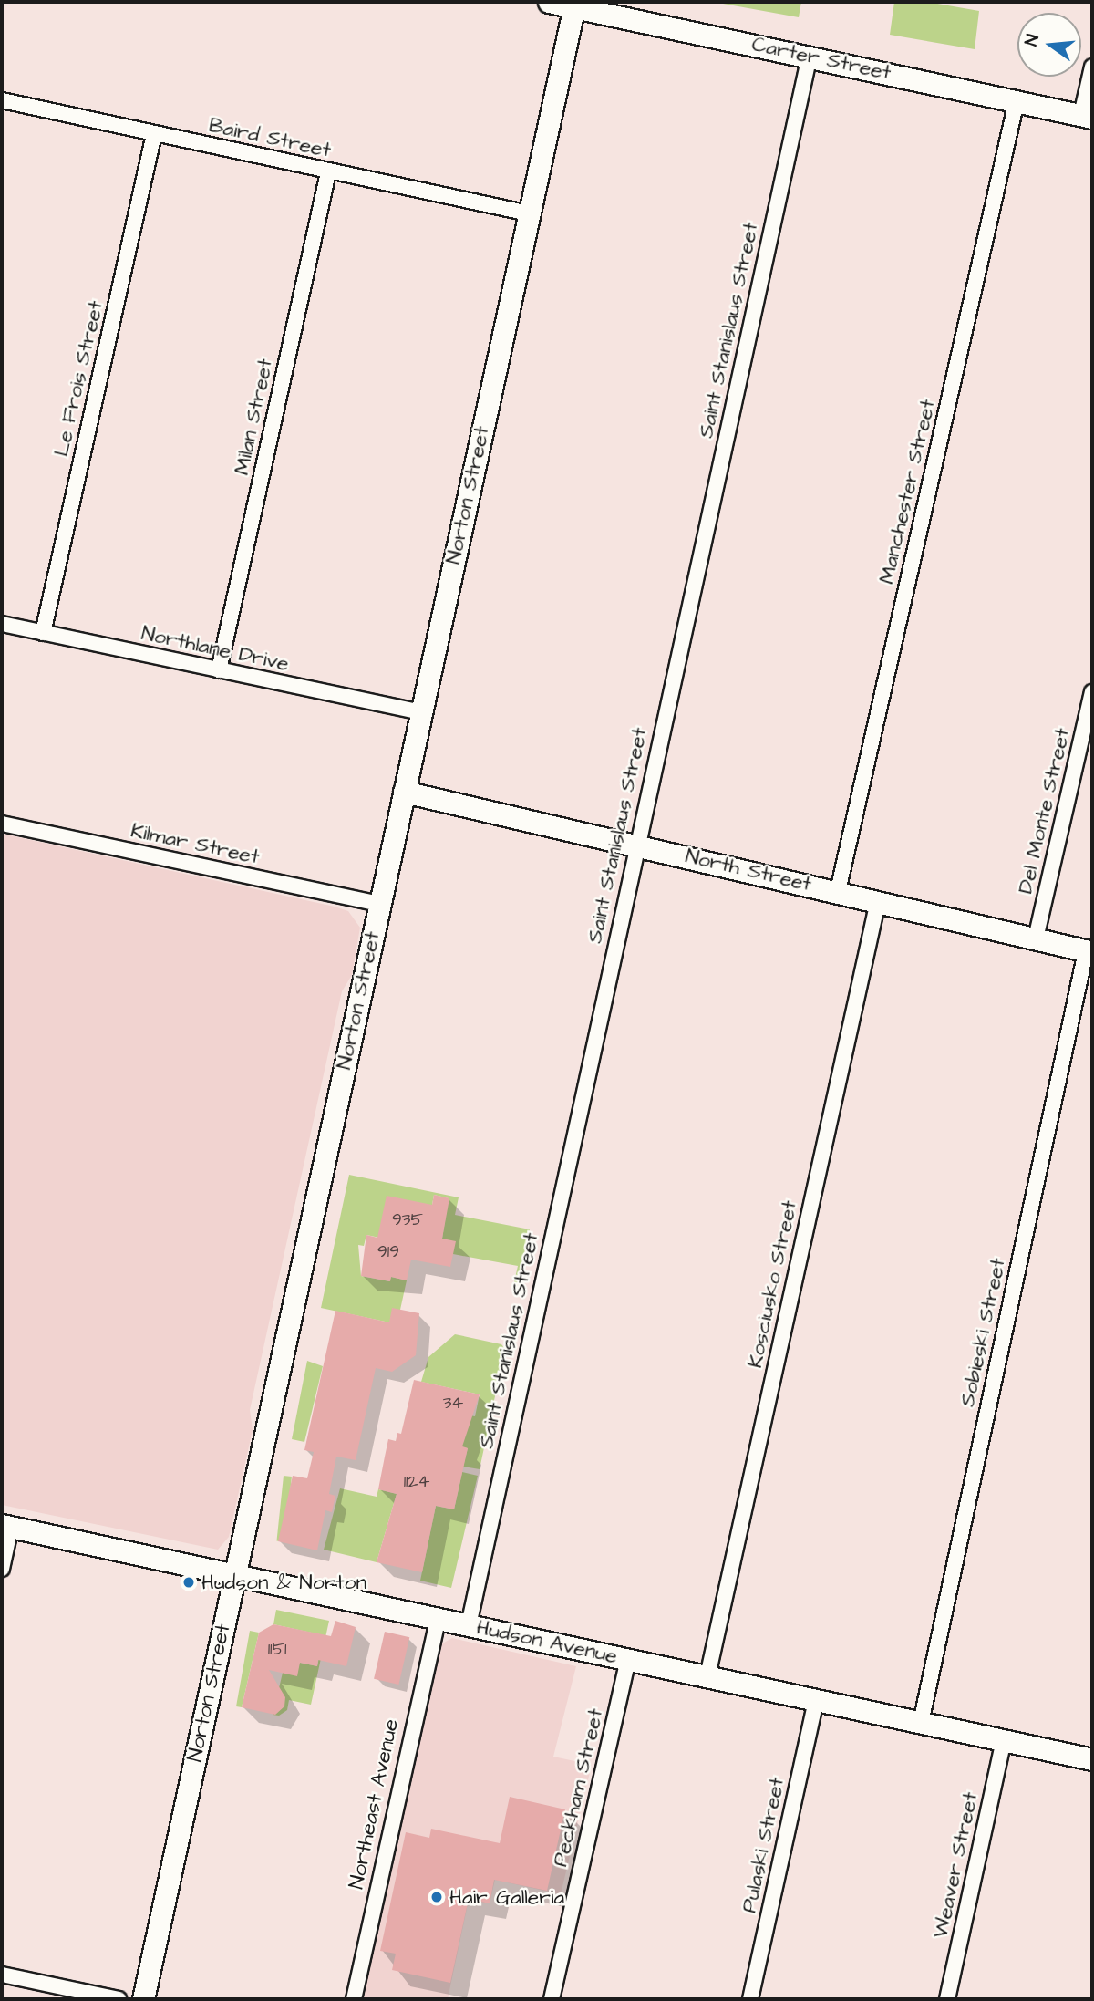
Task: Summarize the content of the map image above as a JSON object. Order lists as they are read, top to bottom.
{
  "streets": {
    "main road": [
      "Carter Street",
      "Norton Street",
      "North Street",
      "Hudson Avenue"
    ],
    "street": [
      "Baird Street",
      "Saint Stanislaus Street",
      "Le Frois Street",
      "Milan Street",
      "Manchester Street",
      "Northlane Drive",
      "Del Monte Street",
      "Kilmar Street",
      "Kosciusko Street",
      "Sobieski Street",
      "Peckham Street",
      "Northeast Avenue",
      "Pulaski Street",
      "Weaver Street"
    ]
  },
  "crossings": [
    ["Carter Street", "Saint Stanislaus Street"],
    ["Carter Street", "Manchester Street"],
    ["Carter Street", "Norton Street"],
    ["Baird Street", "Le Frois Street"],
    ["Baird Street", "Milan Street"],
    ["Baird Street", "Norton Street"],
    ["Saint Stanislaus Street", "North Street"],
    ["Saint Stanislaus Street", "Hudson Avenue"],
    ["Le Frois Street", "Northlane Drive"],
    ["Milan Street", "Northlane Drive"],
    ["Manchester Street", "North Street"],
    ["Norton Street", "Northlane Drive"],
    ["Norton Street", "Kilmar Street"],
    ["Norton Street", "North Street"],
    ["Norton Street", "Hudson Avenue"],
    ["Del Monte Street", "North Street"],
    ["North Street", "Kosciusko Street"],
    ["North Street", "Sobieski Street"],
    ["Kosciusko Street", "Hudson Avenue"],
    ["Sobieski Street", "Hudson Avenue"],
    ["Hudson Avenue", "Peckham Street"],
    ["Hudson Avenue", "Northeast Avenue"],
    ["Hudson Avenue", "Pulaski Street"],
    ["Hudson Avenue", "Weaver Street"]
  ],
  "places": ["Hudson & Norton", "Hair Galleria"],
  "house_numbers": [
    "935",
    "919",
    "34",
    "1124",
    "1151"
  ],
  "north": "left"
}
